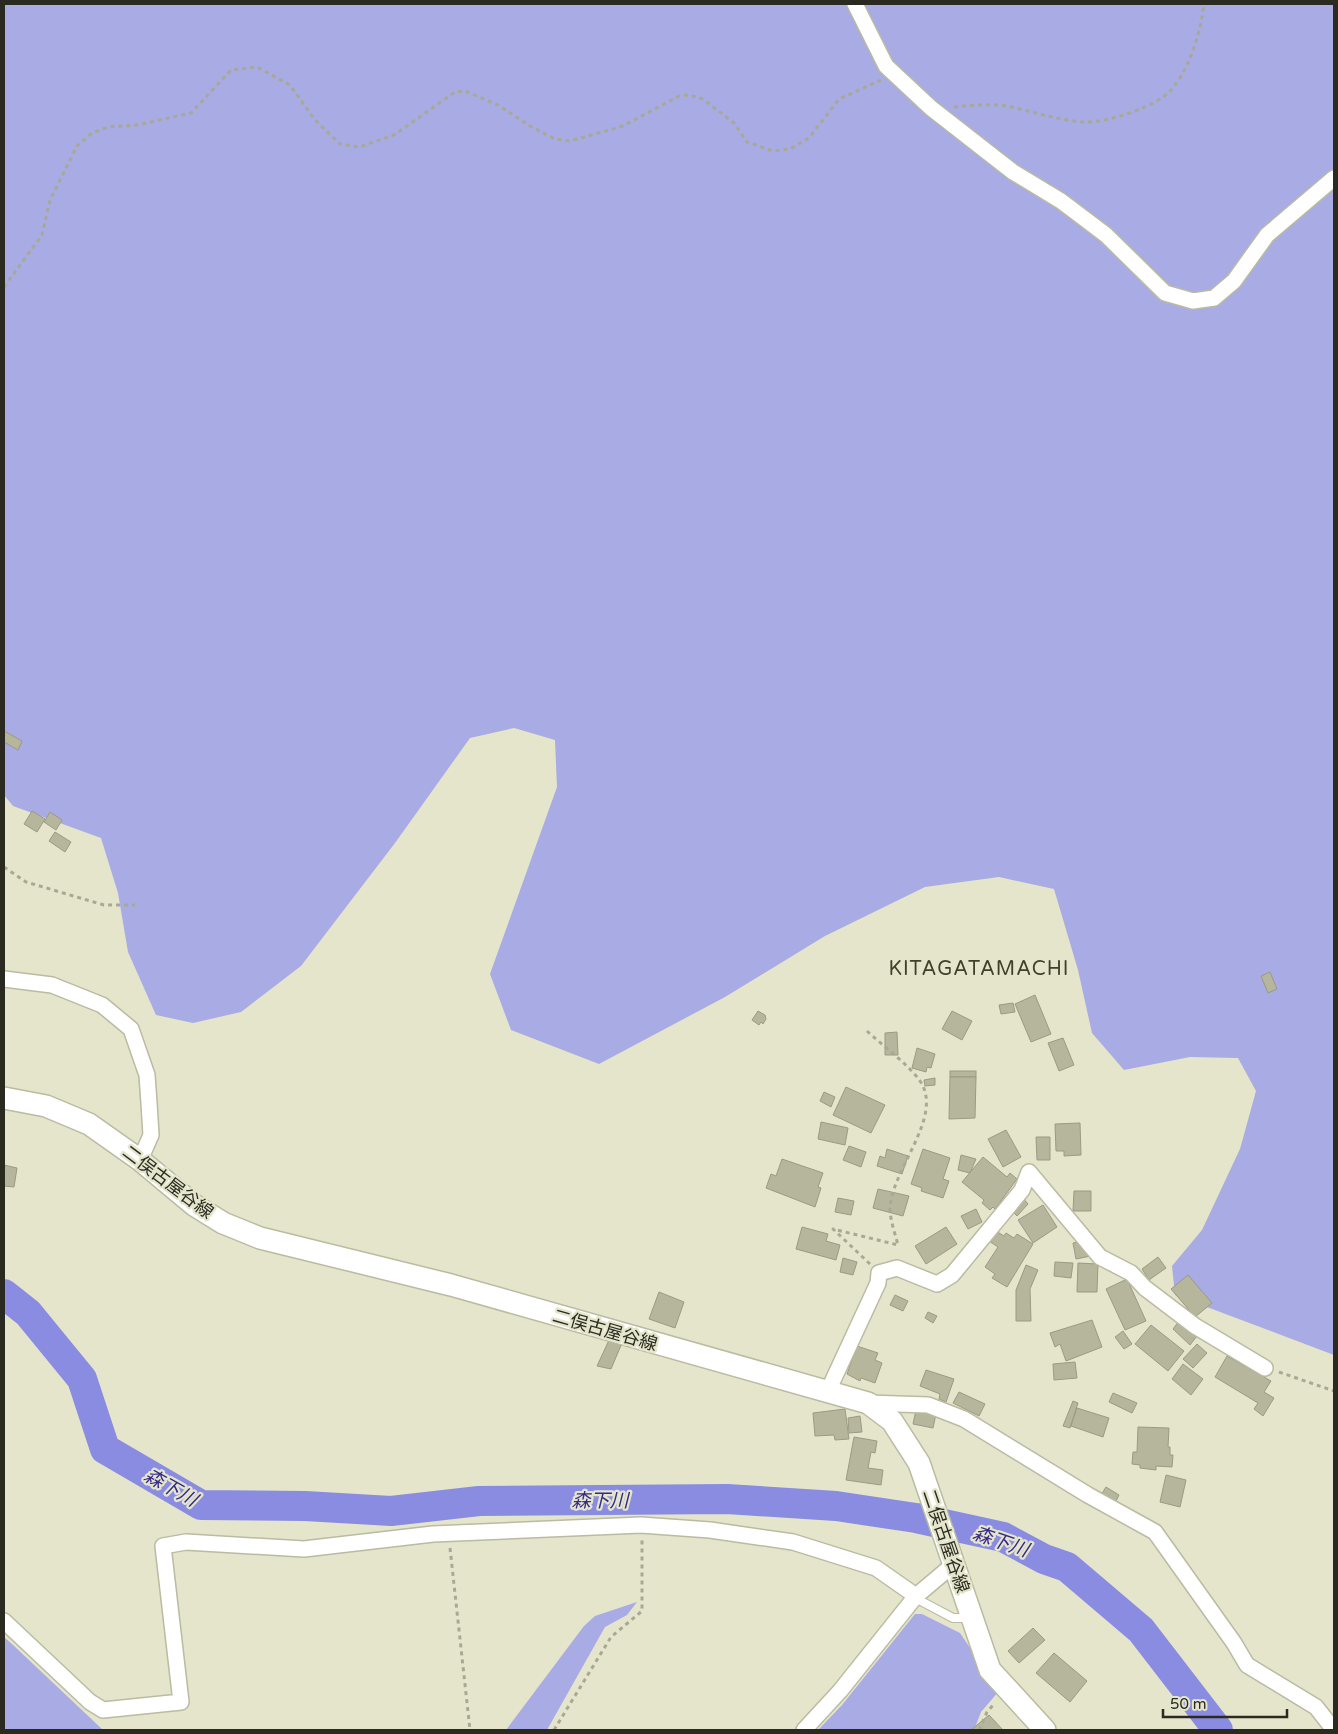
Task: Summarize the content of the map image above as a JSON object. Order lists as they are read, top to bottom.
{
  "streets": {
    "main road": ["二俣古屋谷線"]
  },
  "districts": ["KITAGATAMACHI"],
  "water": ["森下川"],
  "scale_bar": "50 m"
}
